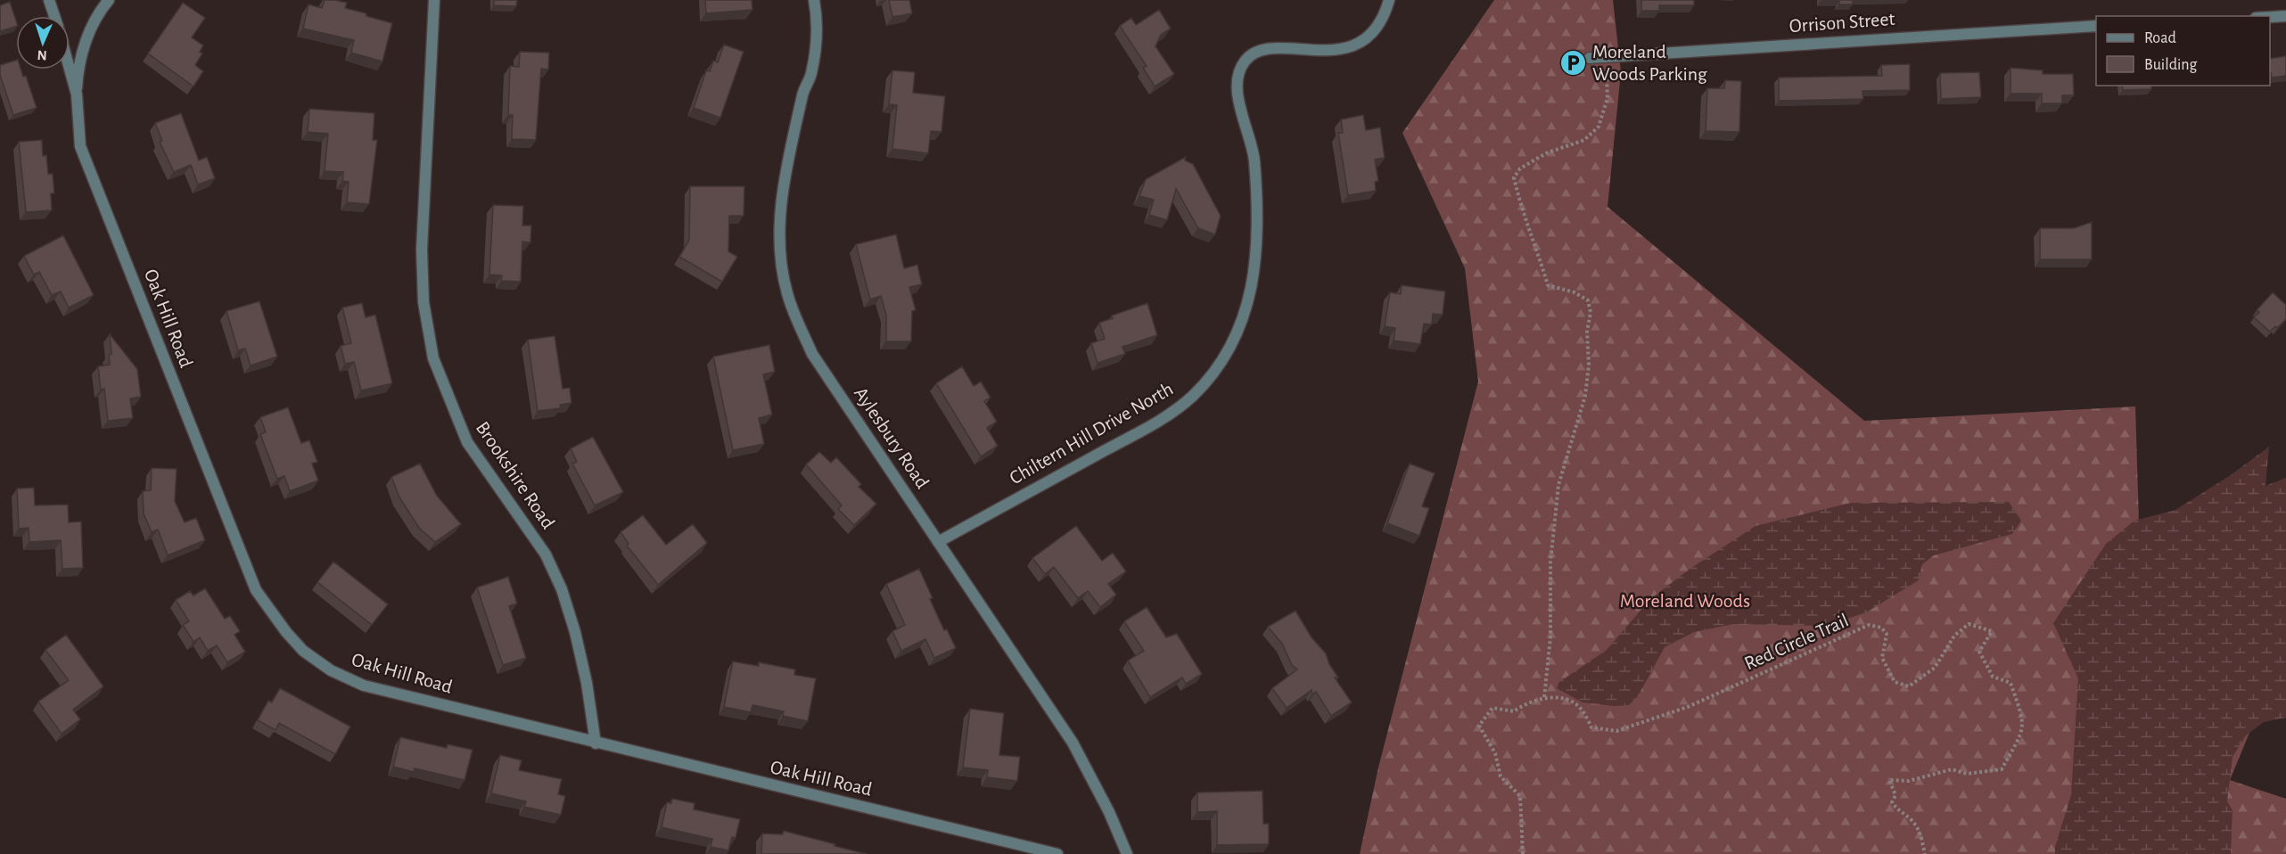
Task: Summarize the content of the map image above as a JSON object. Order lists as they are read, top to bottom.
{
  "streets": {
    "street": [
      "Orrison Street",
      "Oak Hill Road",
      "Chiltern Hill Drive North",
      "Aylesbury Road",
      "Brookshire Road"
    ],
    "path": ["Red Circle Trail"]
  },
  "crossings": [
    ["Oak Hill Road", "Brookshire Road"],
    ["Chiltern Hill Drive North", "Aylesbury Road"]
  ],
  "parks": ["Moreland Woods"],
  "places": {
    "parking": ["Moreland Woods Parking"]
  },
  "legend": ["Road", "Building"],
  "north": "bottom"
}
